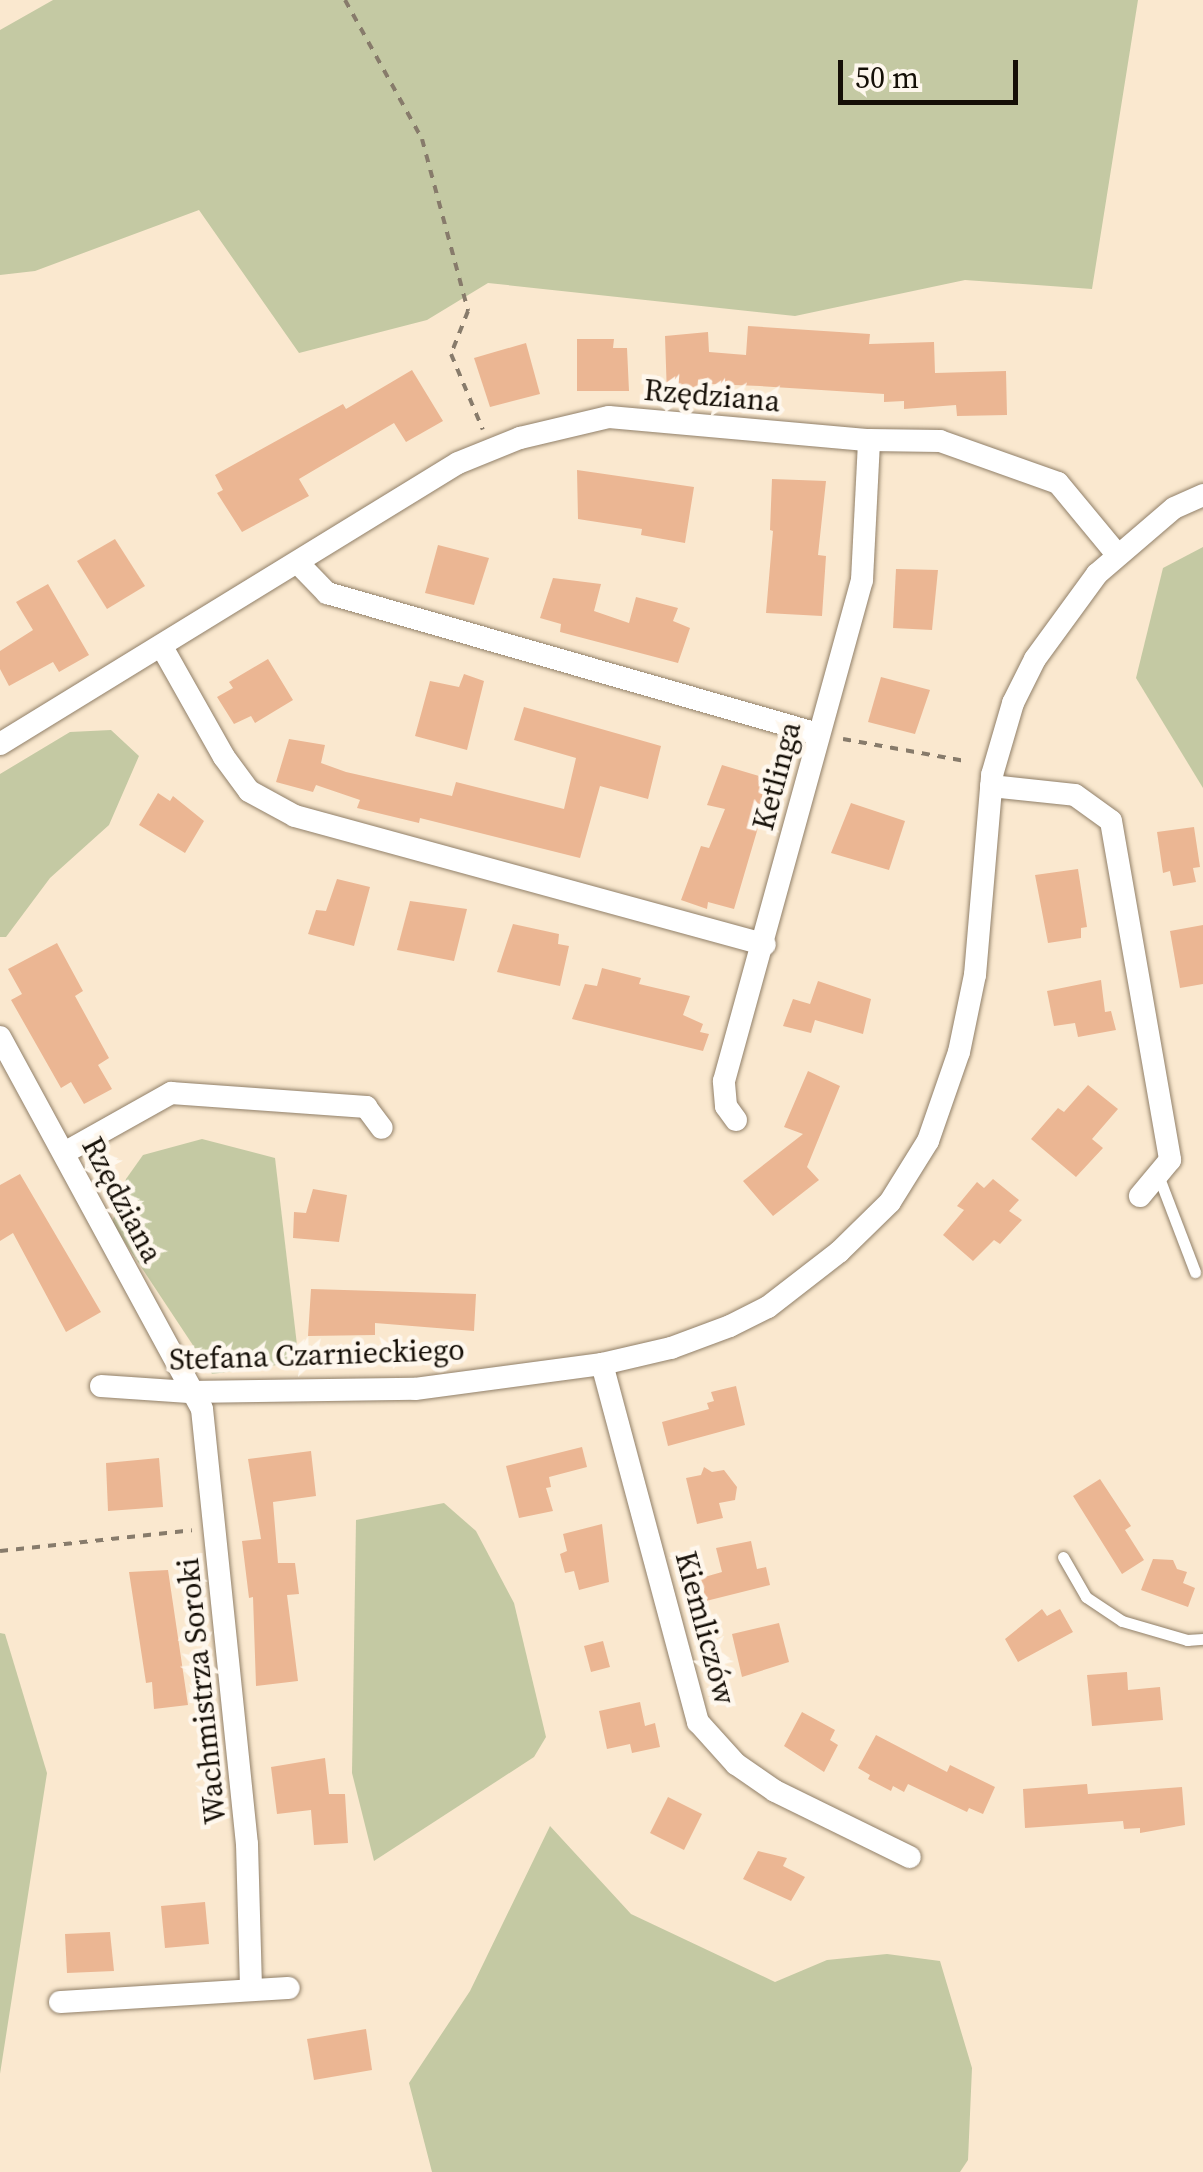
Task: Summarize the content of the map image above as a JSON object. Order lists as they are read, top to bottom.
{
  "streets": {
    "street": [
      "Rzędziana",
      "Ketlinga",
      "Stefana Czarnieckiego",
      "Kiemliczów",
      "Wachmistrza Soroki"
    ]
  },
  "crossings": [
    ["Rzędziana", "Ketlinga"],
    ["Rzędziana", "Stefana Czarnieckiego"],
    ["Rzędziana", "Wachmistrza Soroki"],
    ["Stefana Czarnieckiego", "Kiemliczów"],
    ["Stefana Czarnieckiego", "Wachmistrza Soroki"]
  ],
  "scale_bar": "50 m"
}
